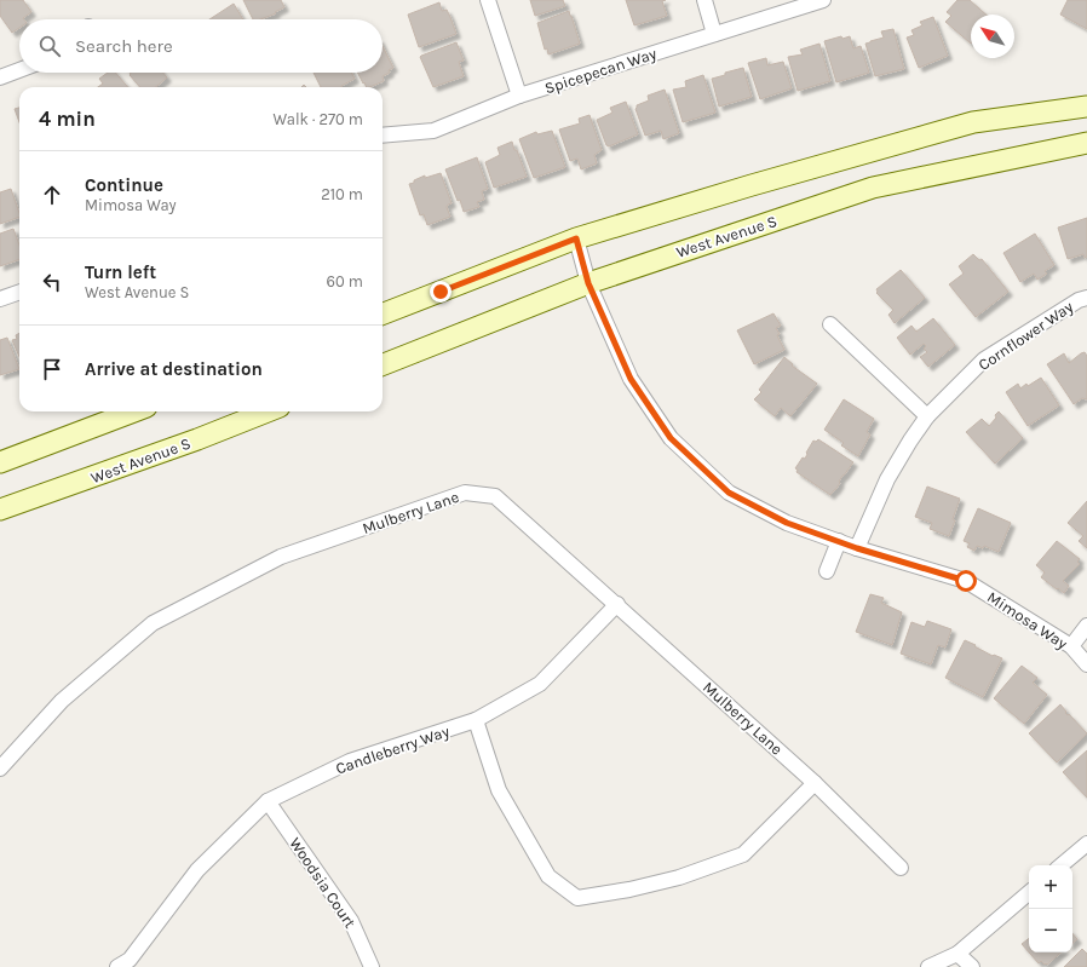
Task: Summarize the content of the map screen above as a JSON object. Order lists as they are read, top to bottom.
{
  "streets": {
    "street": [
      "Spicepecan Way",
      "West Avenue S",
      "Cornflower Way",
      "Mulberry Lane",
      "Mimosa Way",
      "Candleberry Way",
      "Woodsia Court"
    ]
  },
  "crossings": [
    ["West Avenue S", "Mimosa Way"],
    ["Cornflower Way", "Mimosa Way"],
    ["Mulberry Lane", "Candleberry Way"],
    ["Candleberry Way", "Woodsia Court"]
  ],
  "north": "top left",
  "page": {
    "search": "Search here",
    "heading": ["4 min", "Walk · 270 m"],
    "list": [
      ["Continue", "Mimosa Way", "210 m"],
      ["Turn left", "West Avenue S", "60 m"],
      "Arrive at destination"
    ],
    "map_buttons": ["+", "−"]
  }
}
